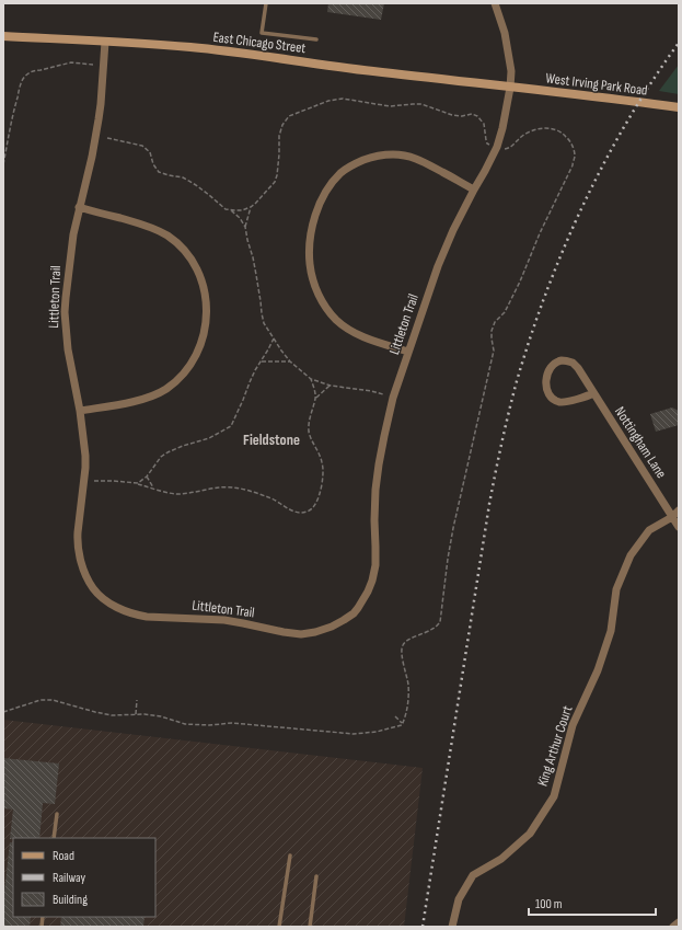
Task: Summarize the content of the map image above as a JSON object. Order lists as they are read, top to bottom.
{
  "streets": {
    "main road": ["East Chicago Street", "West Irving Park Road"],
    "street": ["Littleton Trail", "Nottingham Lane", "King Arthur Court"]
  },
  "crossings": [
    ["East Chicago Street", "West Irving Park Road"],
    ["East Chicago Street", "Littleton Trail"],
    ["West Irving Park Road", "Littleton Trail"],
    ["Nottingham Lane", "King Arthur Court"]
  ],
  "districts": ["Fieldstone"],
  "legend": ["Road", "Railway", "Building"],
  "scale_bar": "100 m"
}
